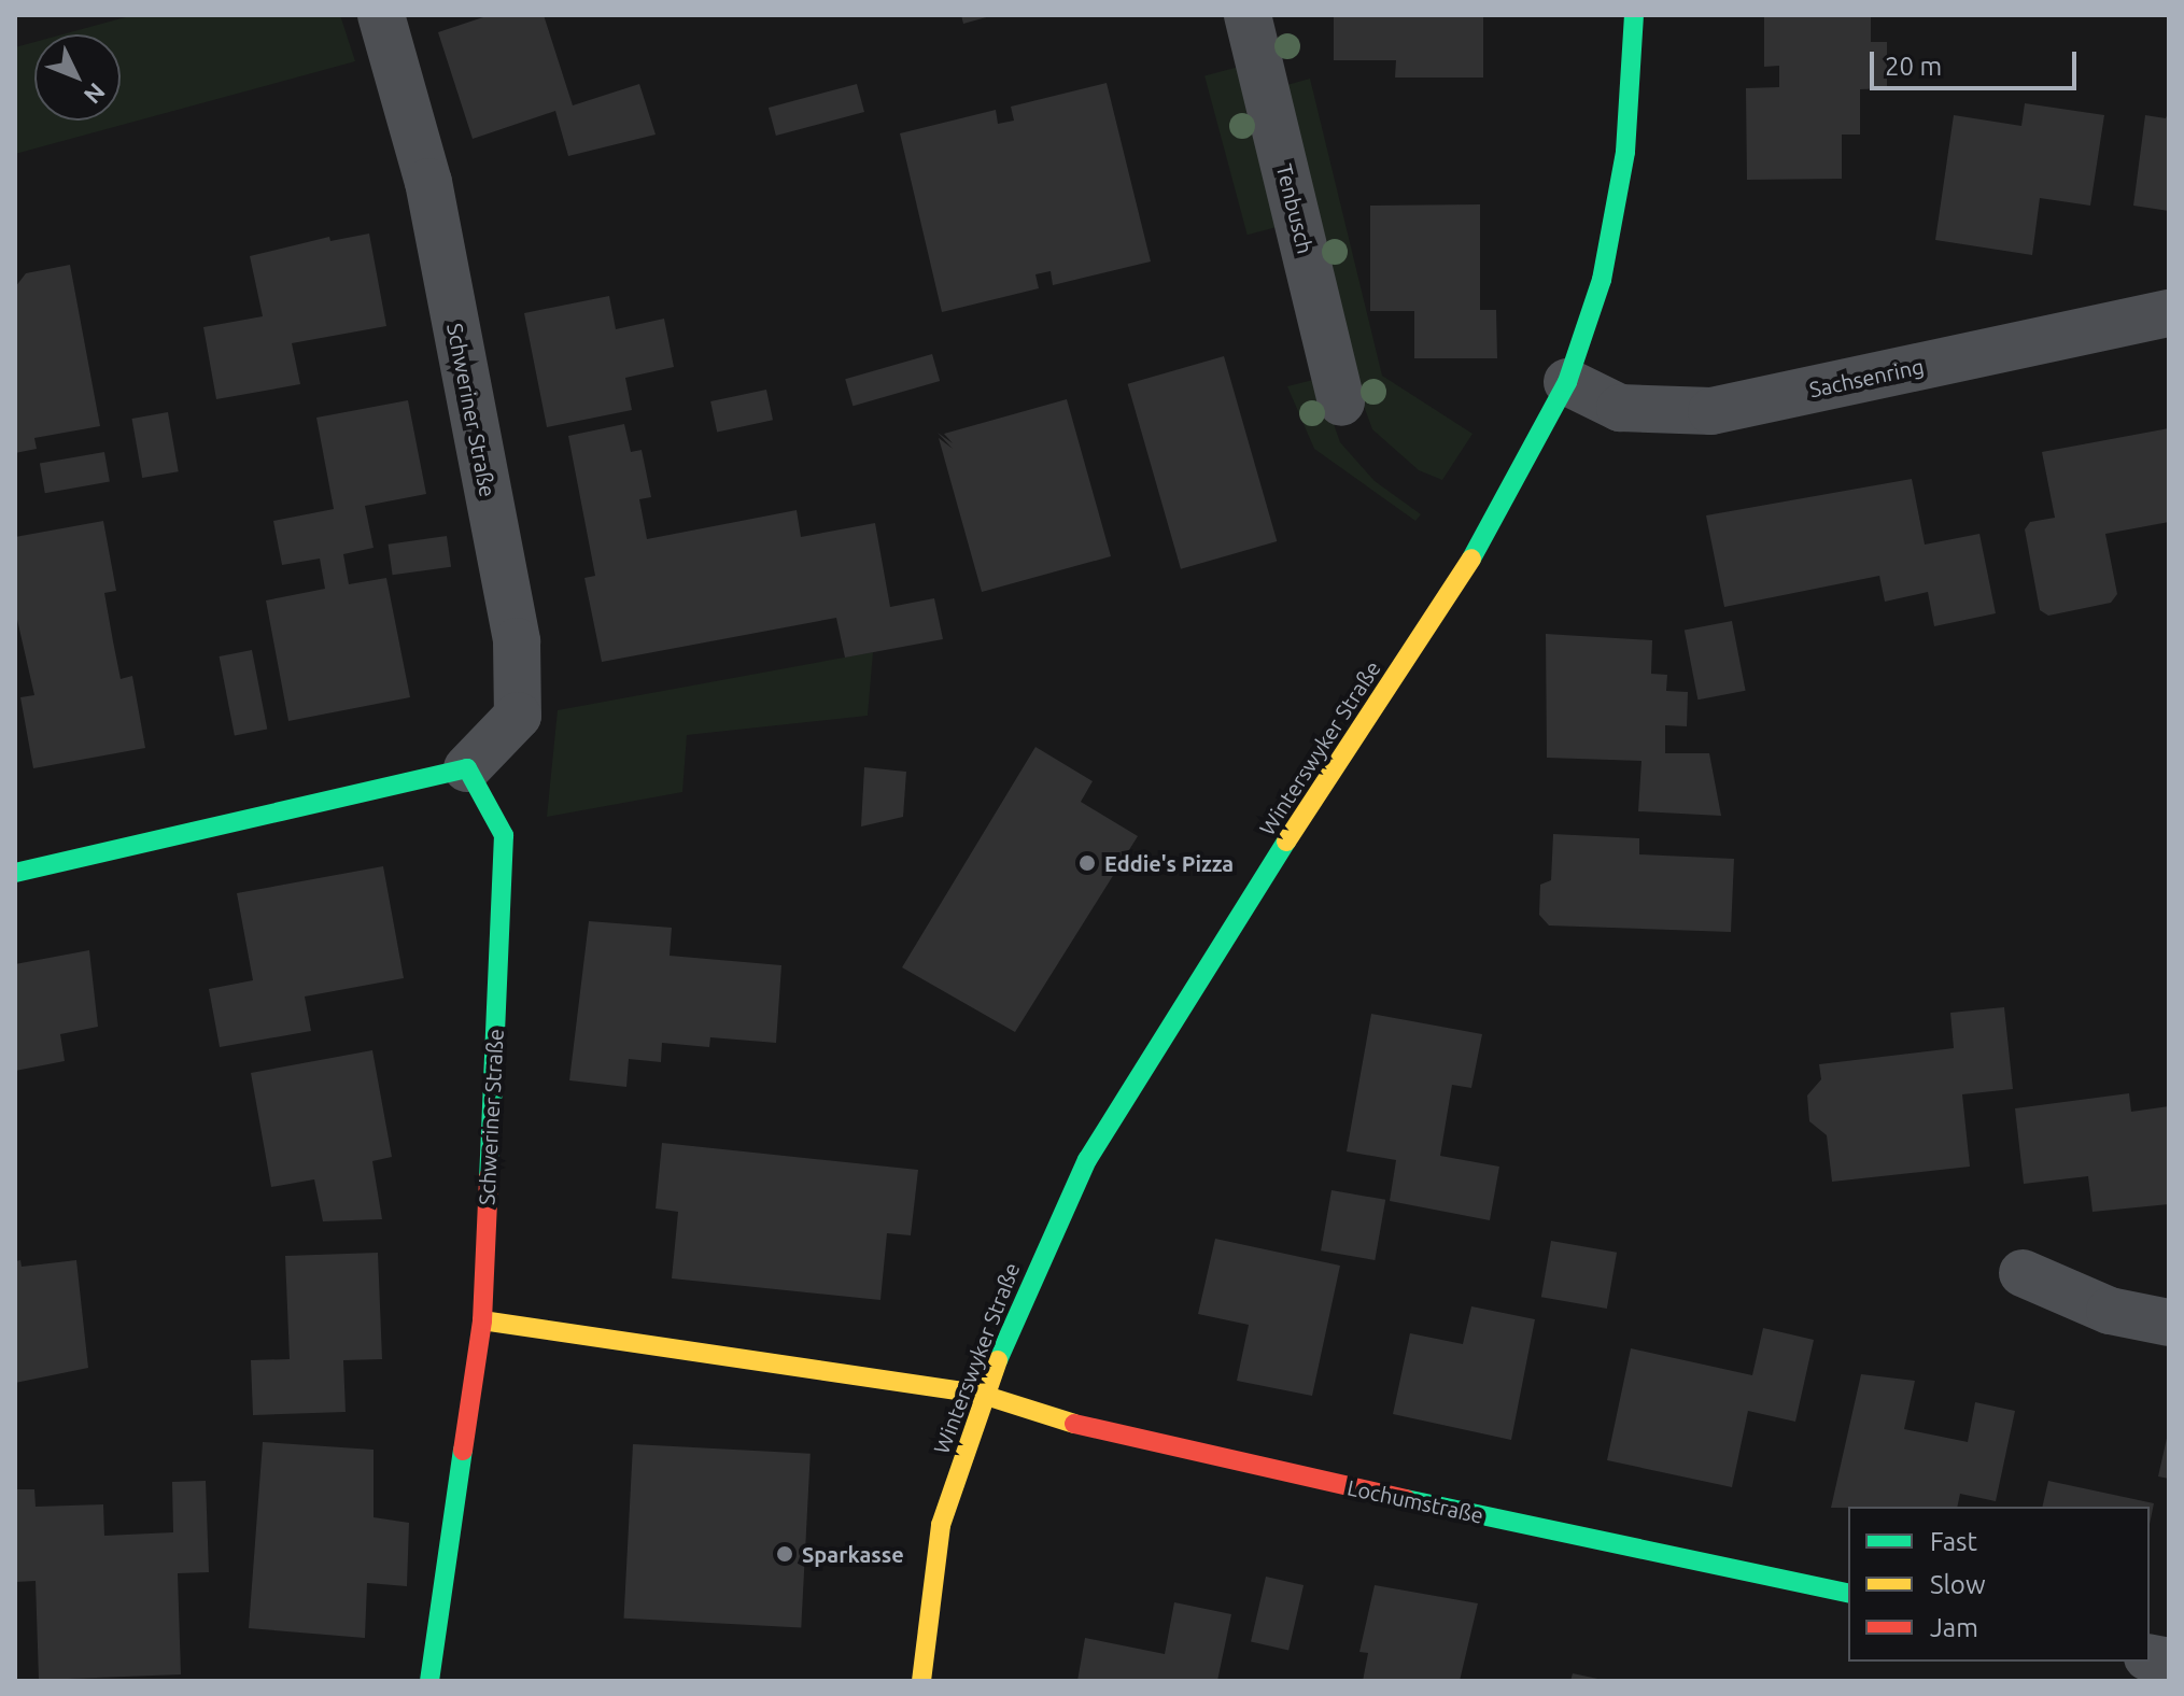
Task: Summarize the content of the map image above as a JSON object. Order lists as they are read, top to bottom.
{
  "streets": {
    "street": [
      "Tenbusch",
      "Sachsenring",
      "Schweriner Straße",
      "Winterswyker Straße",
      "Lochumstraße"
    ]
  },
  "crossings": [
    ["Sachsenring", "Winterswyker Straße"],
    ["Winterswyker Straße", "Lochumstraße"]
  ],
  "places": ["Eddie's Pizza", "Sparkasse"],
  "legend": ["Fast", "Slow", "Jam"],
  "scale_bar": "20 m",
  "north": "bottom right"
}
